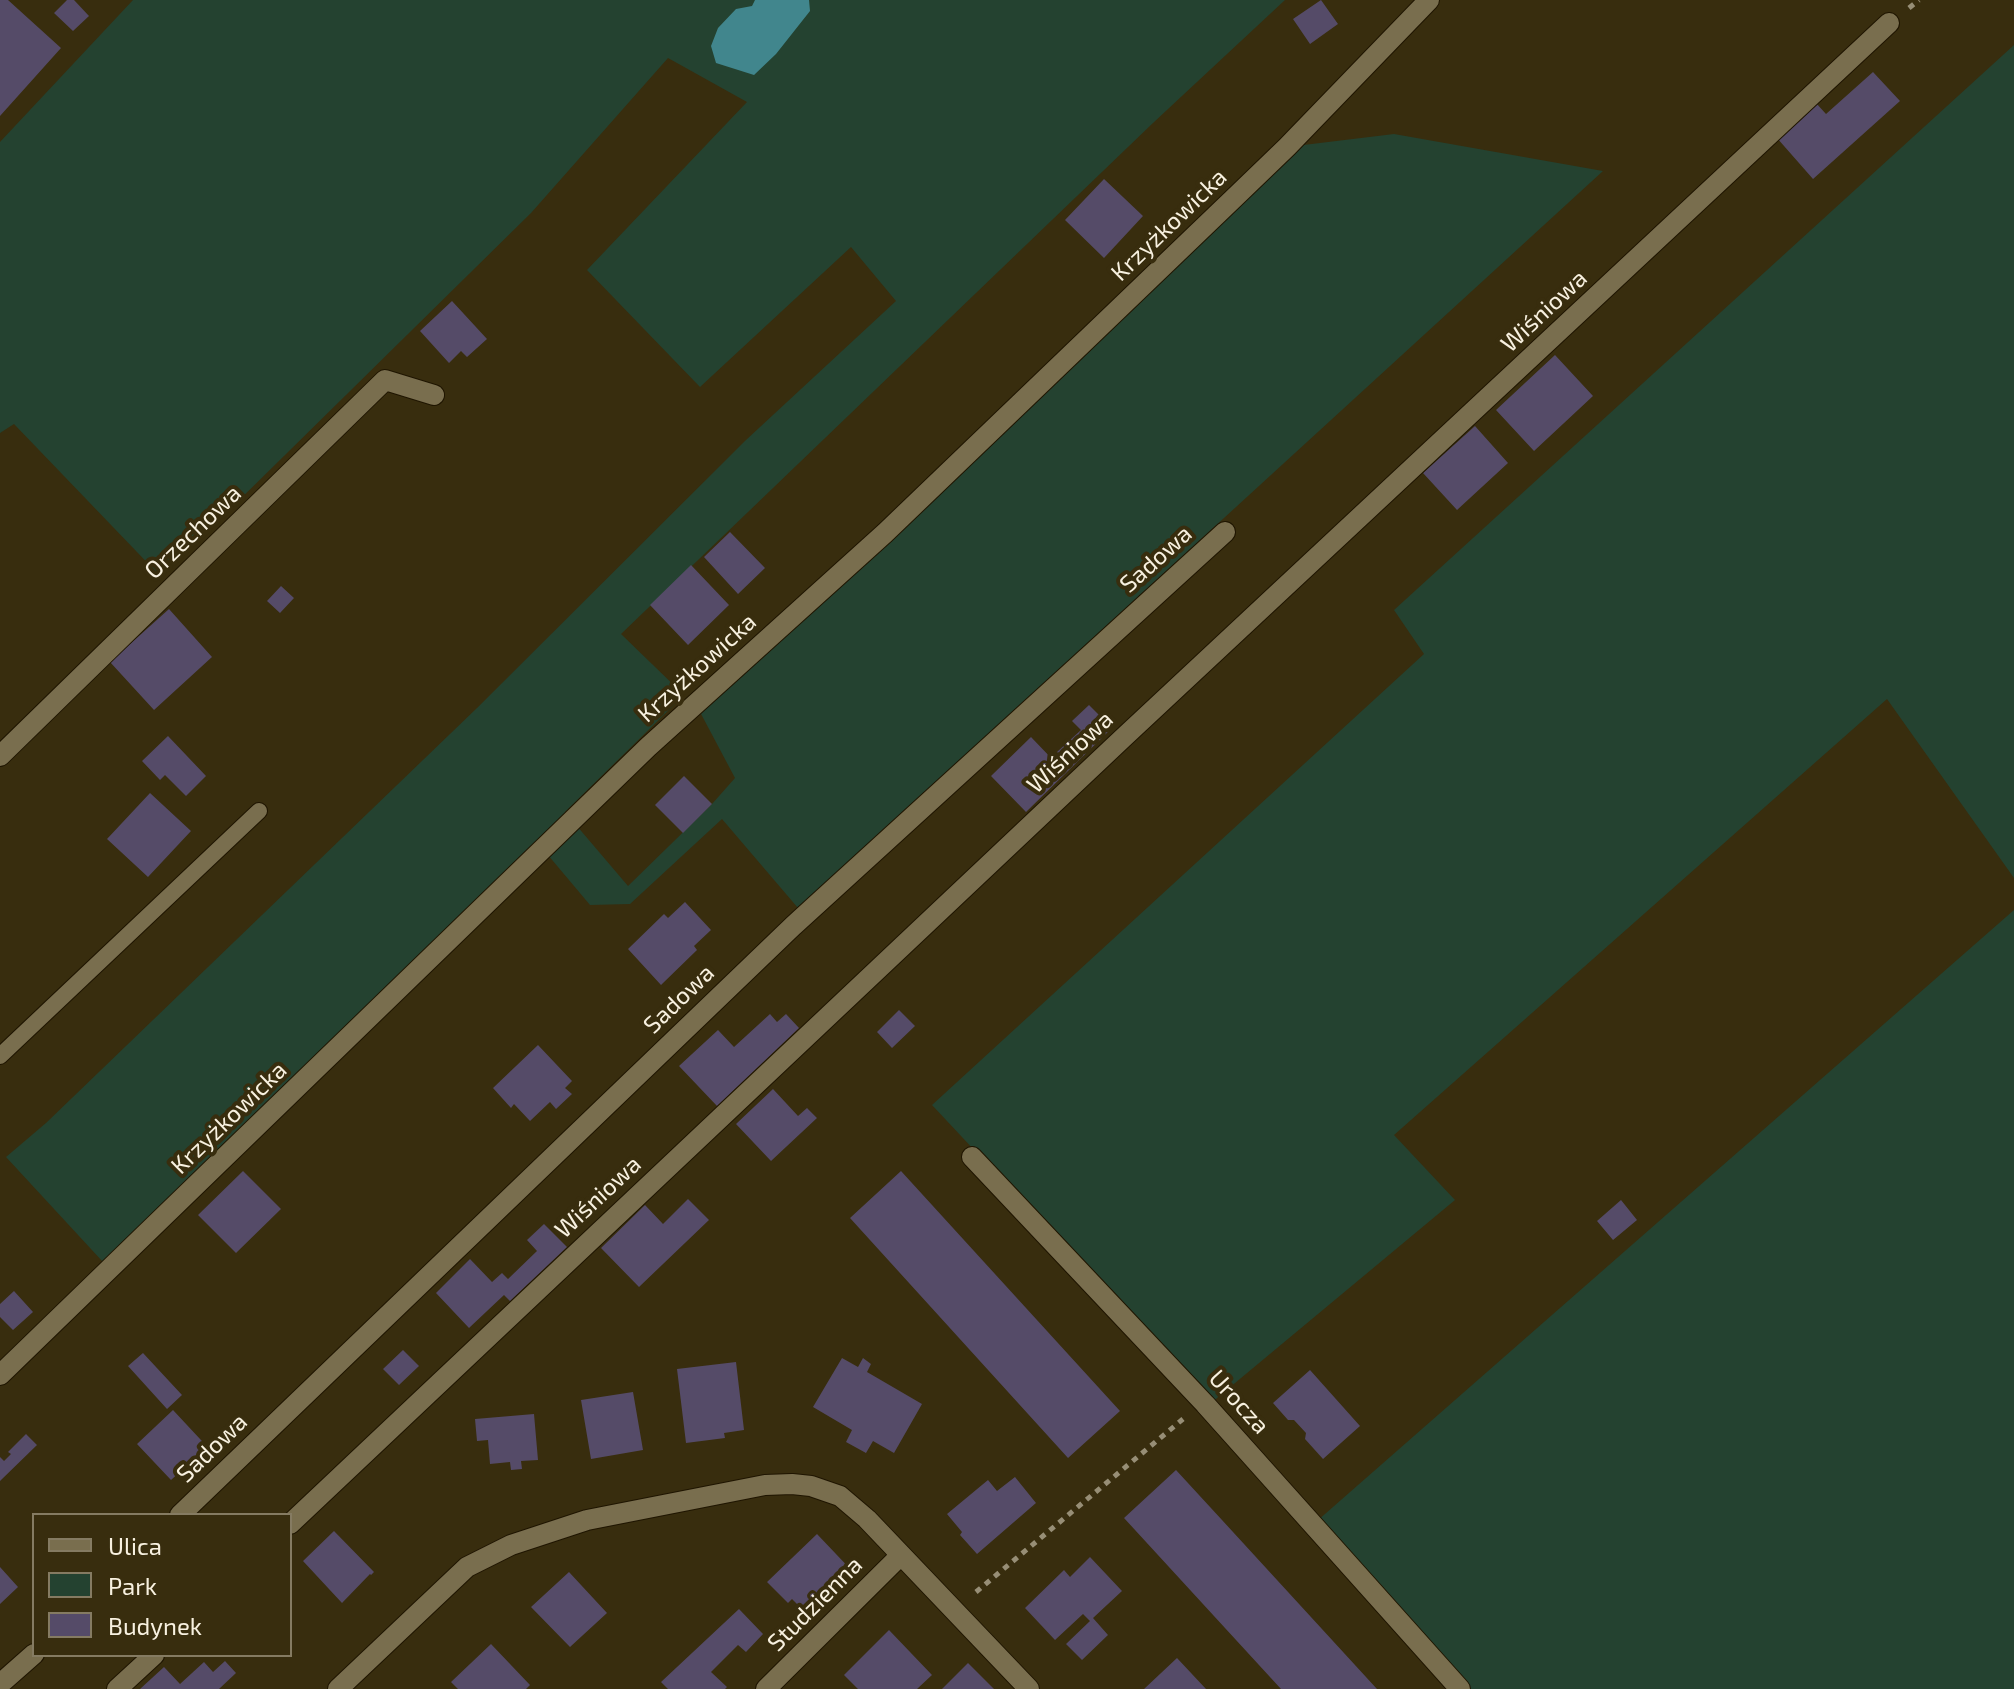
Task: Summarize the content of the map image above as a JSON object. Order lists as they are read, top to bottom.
{
  "streets": {
    "street": [
      "Krzyżkowicka",
      "Wiśniowa",
      "Orzechowa",
      "Sadowa",
      "Urocza",
      "Studzienna"
    ]
  },
  "legend": ["Ulica", "Park", "Budynek"]
}
